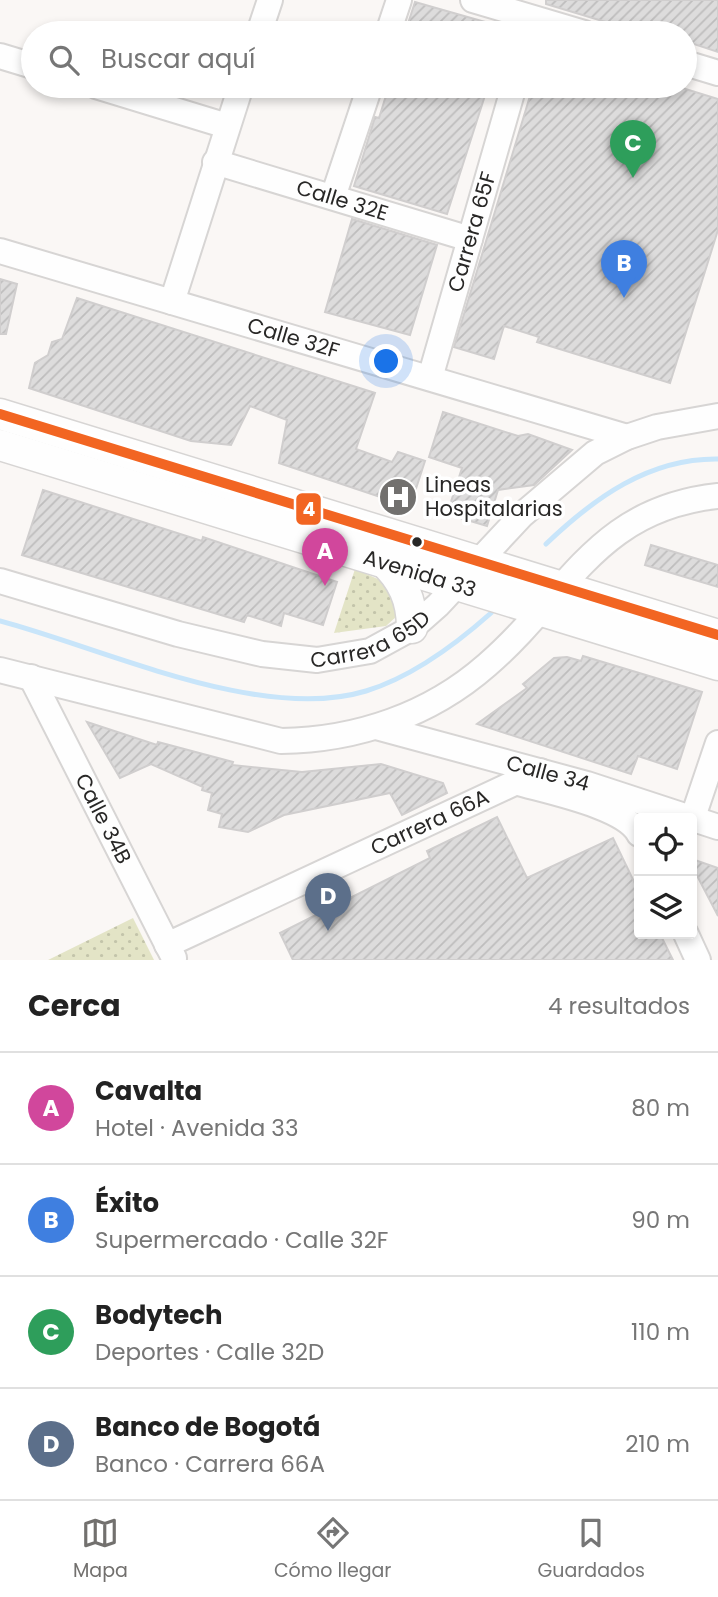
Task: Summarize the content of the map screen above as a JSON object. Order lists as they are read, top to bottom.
{
  "streets": {
    "main road": ["Avenida 33"],
    "street": [
      "Calle 32E",
      "Carrera 65F",
      "Calle 32F",
      "Carrera 65D",
      "Calle 34",
      "Calle 34B",
      "Carrera 66A"
    ]
  },
  "crossings": [
    ["Calle 32E", "Carrera 65F"],
    ["Carrera 65F", "Calle 32F"],
    ["Calle 32F", "Carrera 65D"],
    ["Avenida 33", "Carrera 65D"],
    ["Calle 34", "Carrera 66A"],
    ["Calle 34B", "Carrera 66A"]
  ],
  "places": {
    "hospital": ["Lineas Hospitalarias"]
  },
  "lines": ["transit line 4"],
  "page": {
    "search": "Buscar aquí",
    "pins": [
      "C",
      "B",
      "A",
      "D"
    ],
    "heading": ["Cerca", "4 resultados"],
    "list": [
      {
        "mark": "A",
        "name": "Cavalta",
        "note": "Hotel · Avenida 33",
        "value": "80 m"
      },
      {
        "mark": "B",
        "name": "Éxito",
        "note": "Supermercado · Calle 32F",
        "value": "90 m"
      },
      {
        "mark": "C",
        "name": "Bodytech",
        "note": "Deportes · Calle 32D",
        "value": "110 m"
      },
      {
        "mark": "D",
        "name": "Banco de Bogotá",
        "note": "Banco · Carrera 66A",
        "value": "210 m"
      }
    ],
    "nav": ["Mapa", "Cómo llegar", "Guardados"]
  }
}
